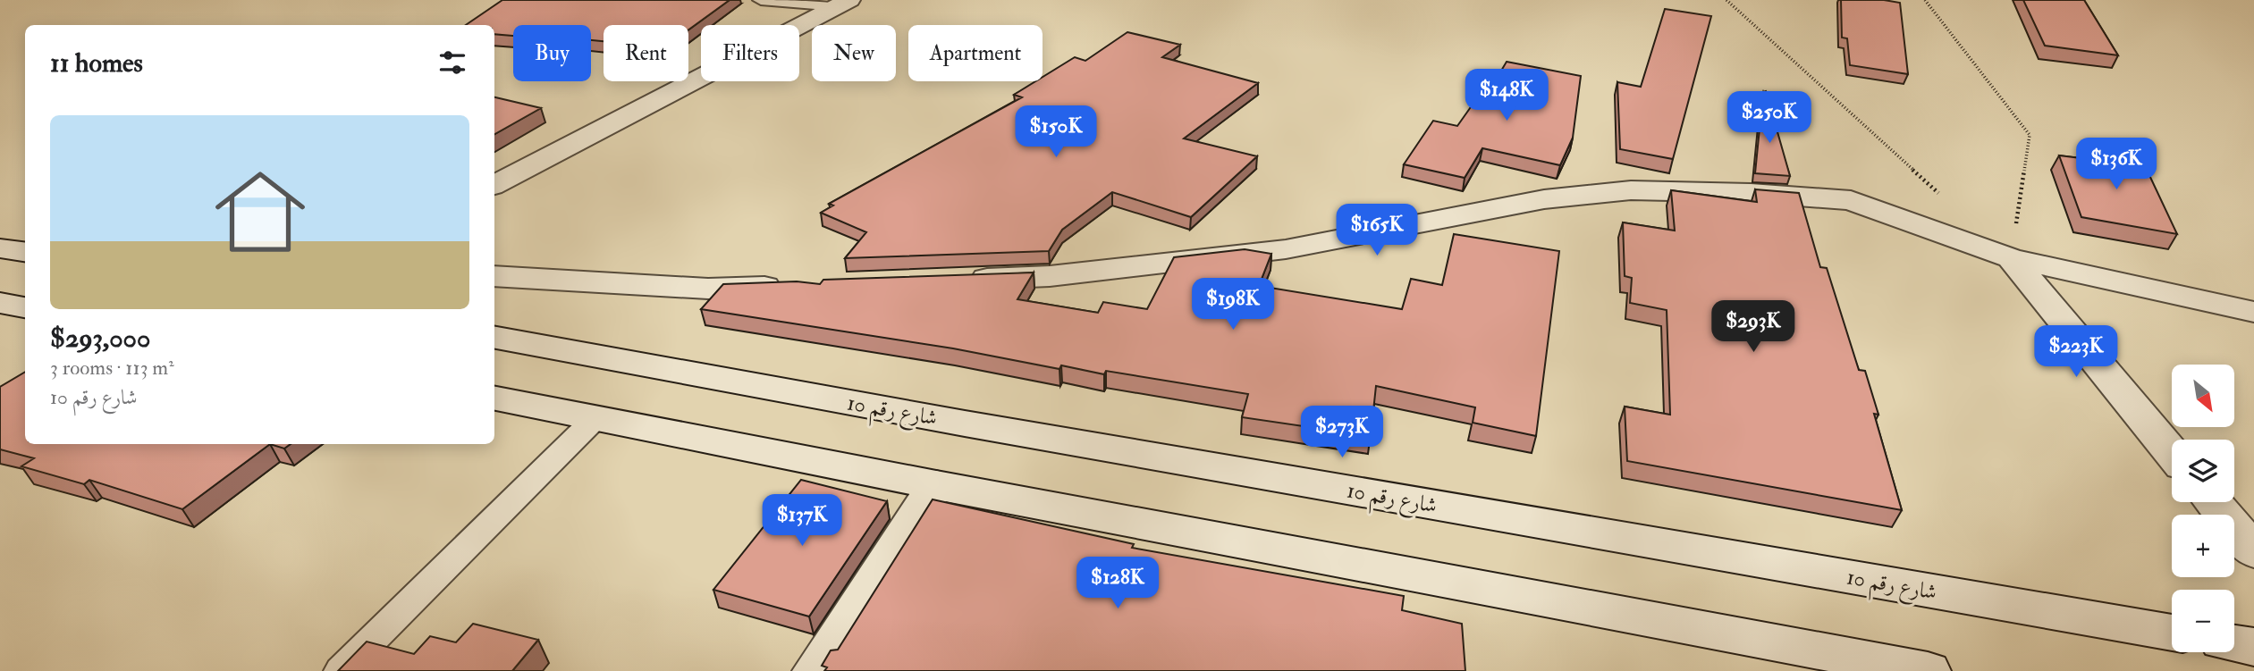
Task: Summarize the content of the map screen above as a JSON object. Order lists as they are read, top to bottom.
{
  "streets": {
    "street": ["شارع رقم 10"]
  },
  "north": "bottom right",
  "page": {
    "chip": [
      "Buy",
      "Rent",
      "Filters",
      "New",
      "Apartment"
    ],
    "heading": "11 homes",
    "price": [
      "$148K",
      "$250K",
      "$150K",
      "$136K",
      "$165K",
      "$198K",
      "$293K",
      "$223K",
      "$273K",
      "$137K",
      "$128K"
    ],
    "list": [
      {
        "name": "$293,000",
        "note": "3 rooms · 113 m² · شارع رقم 10"
      }
    ],
    "map_buttons": ["+", "−"]
  }
}
